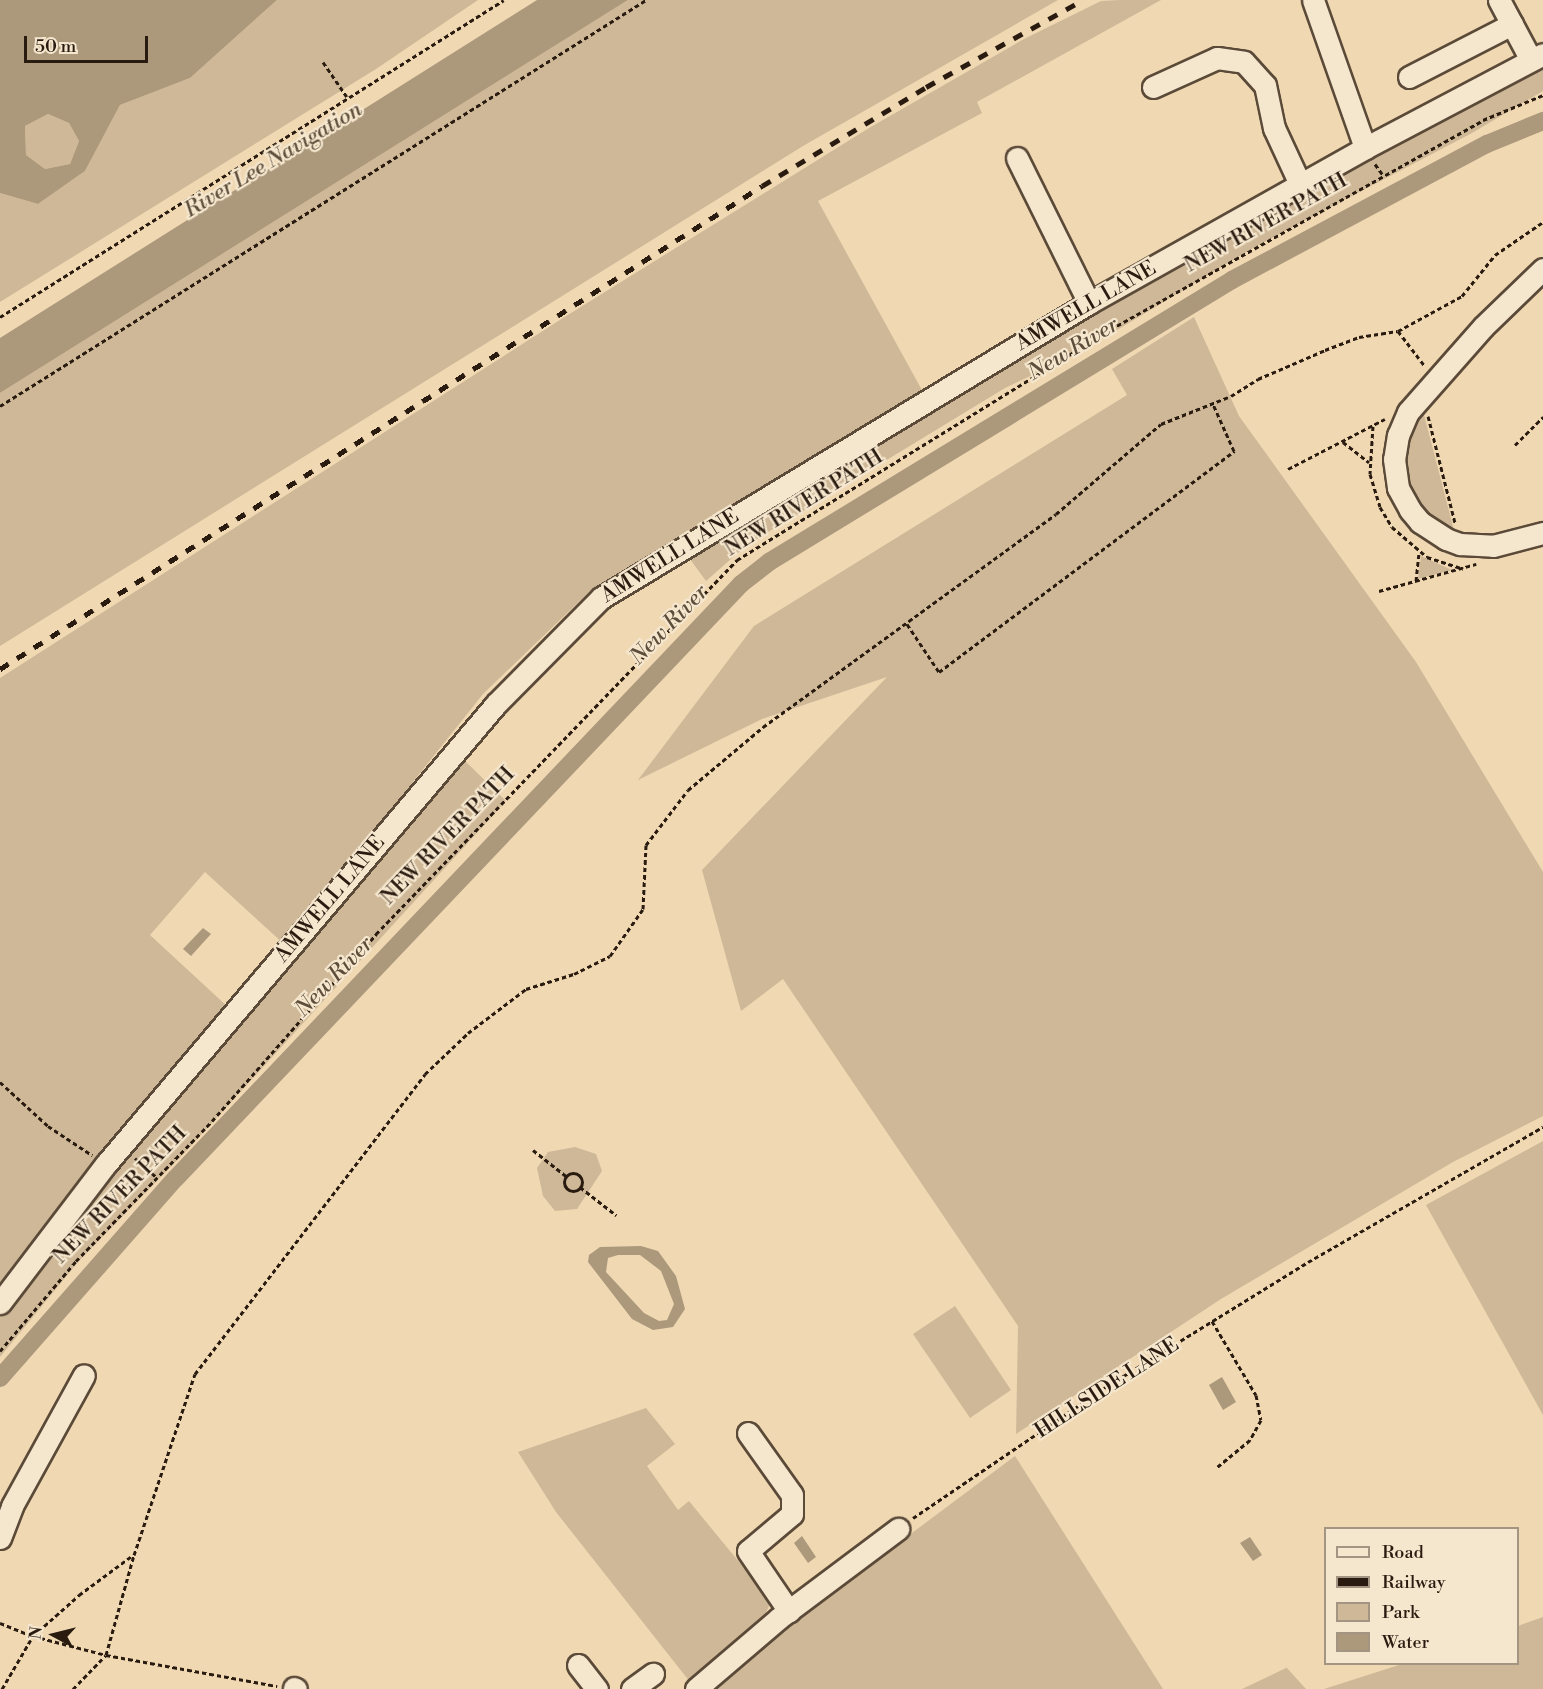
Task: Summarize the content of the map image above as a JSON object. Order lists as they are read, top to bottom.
{
  "streets": {
    "street": ["AMWELL LANE"],
    "path": ["NEW RIVER PATH", "HILLSIDE LANE"]
  },
  "water": ["River Lee Navigation", "New River"],
  "legend": [
    "Road",
    "Railway",
    "Park",
    "Water"
  ],
  "scale_bar": "50 m",
  "north": "left"
}
